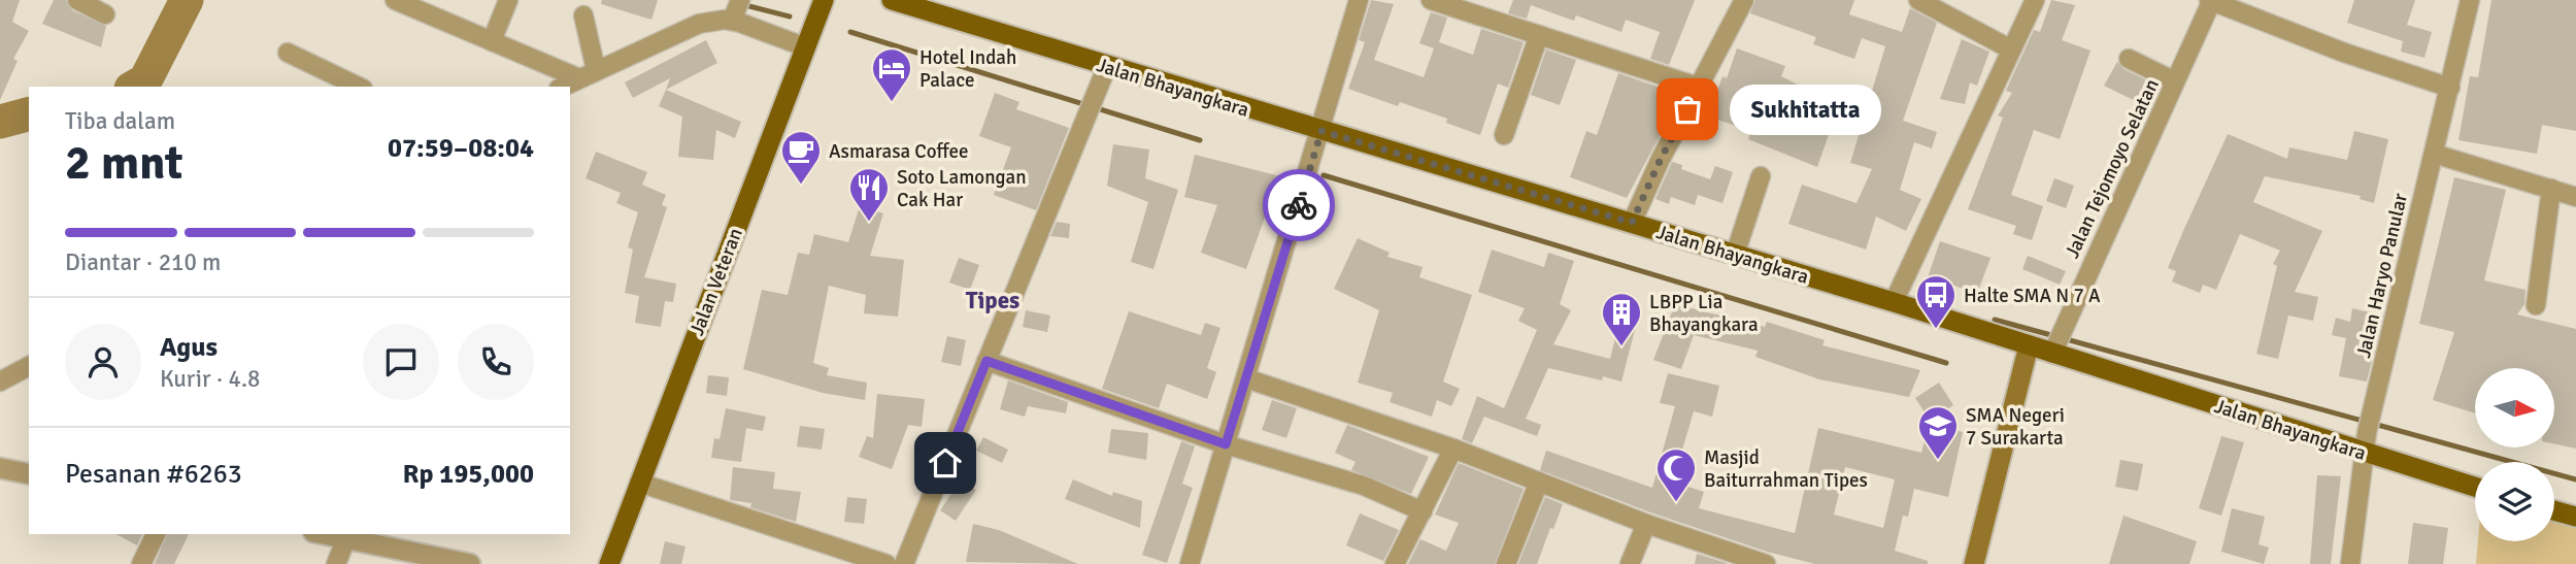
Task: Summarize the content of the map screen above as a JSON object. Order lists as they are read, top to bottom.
{
  "streets": {
    "main road": ["Jalan Bhayangkara", "Jalan Veteran"],
    "street": ["Jalan Tejomoyo Selatan", "Jalan Haryo Panular"]
  },
  "crossings": [
    ["Jalan Bhayangkara", "Jalan Tejomoyo Selatan"],
    ["Jalan Bhayangkara", "Jalan Haryo Panular"]
  ],
  "districts": ["Tipes"],
  "places": {
    "hotel": ["Hotel Indah Palace"],
    "other": ["Sukhitatta"],
    "cafe": ["Asmarasa Coffee"],
    "restaurant": ["Soto Lamongan Cak Har"],
    "bus stop": ["Halte SMA N 7 A"],
    "building": ["LBPP Lia Bhayangkara"],
    "school or university": ["SMA Negeri 7 Surakarta"],
    "mosque": ["Masjid Baiturrahman Tipes"]
  },
  "north": "right",
  "page": {
    "bubble": "Sukhitatta",
    "heading": ["2 mnt", "Tiba dalam", "07:59–08:04"],
    "panel": [
      "Agus",
      "Kurir · 4.8",
      "Pesanan #6263",
      "Rp 195,000"
    ],
    "bar": "Diantar · 210 m"
  }
}
